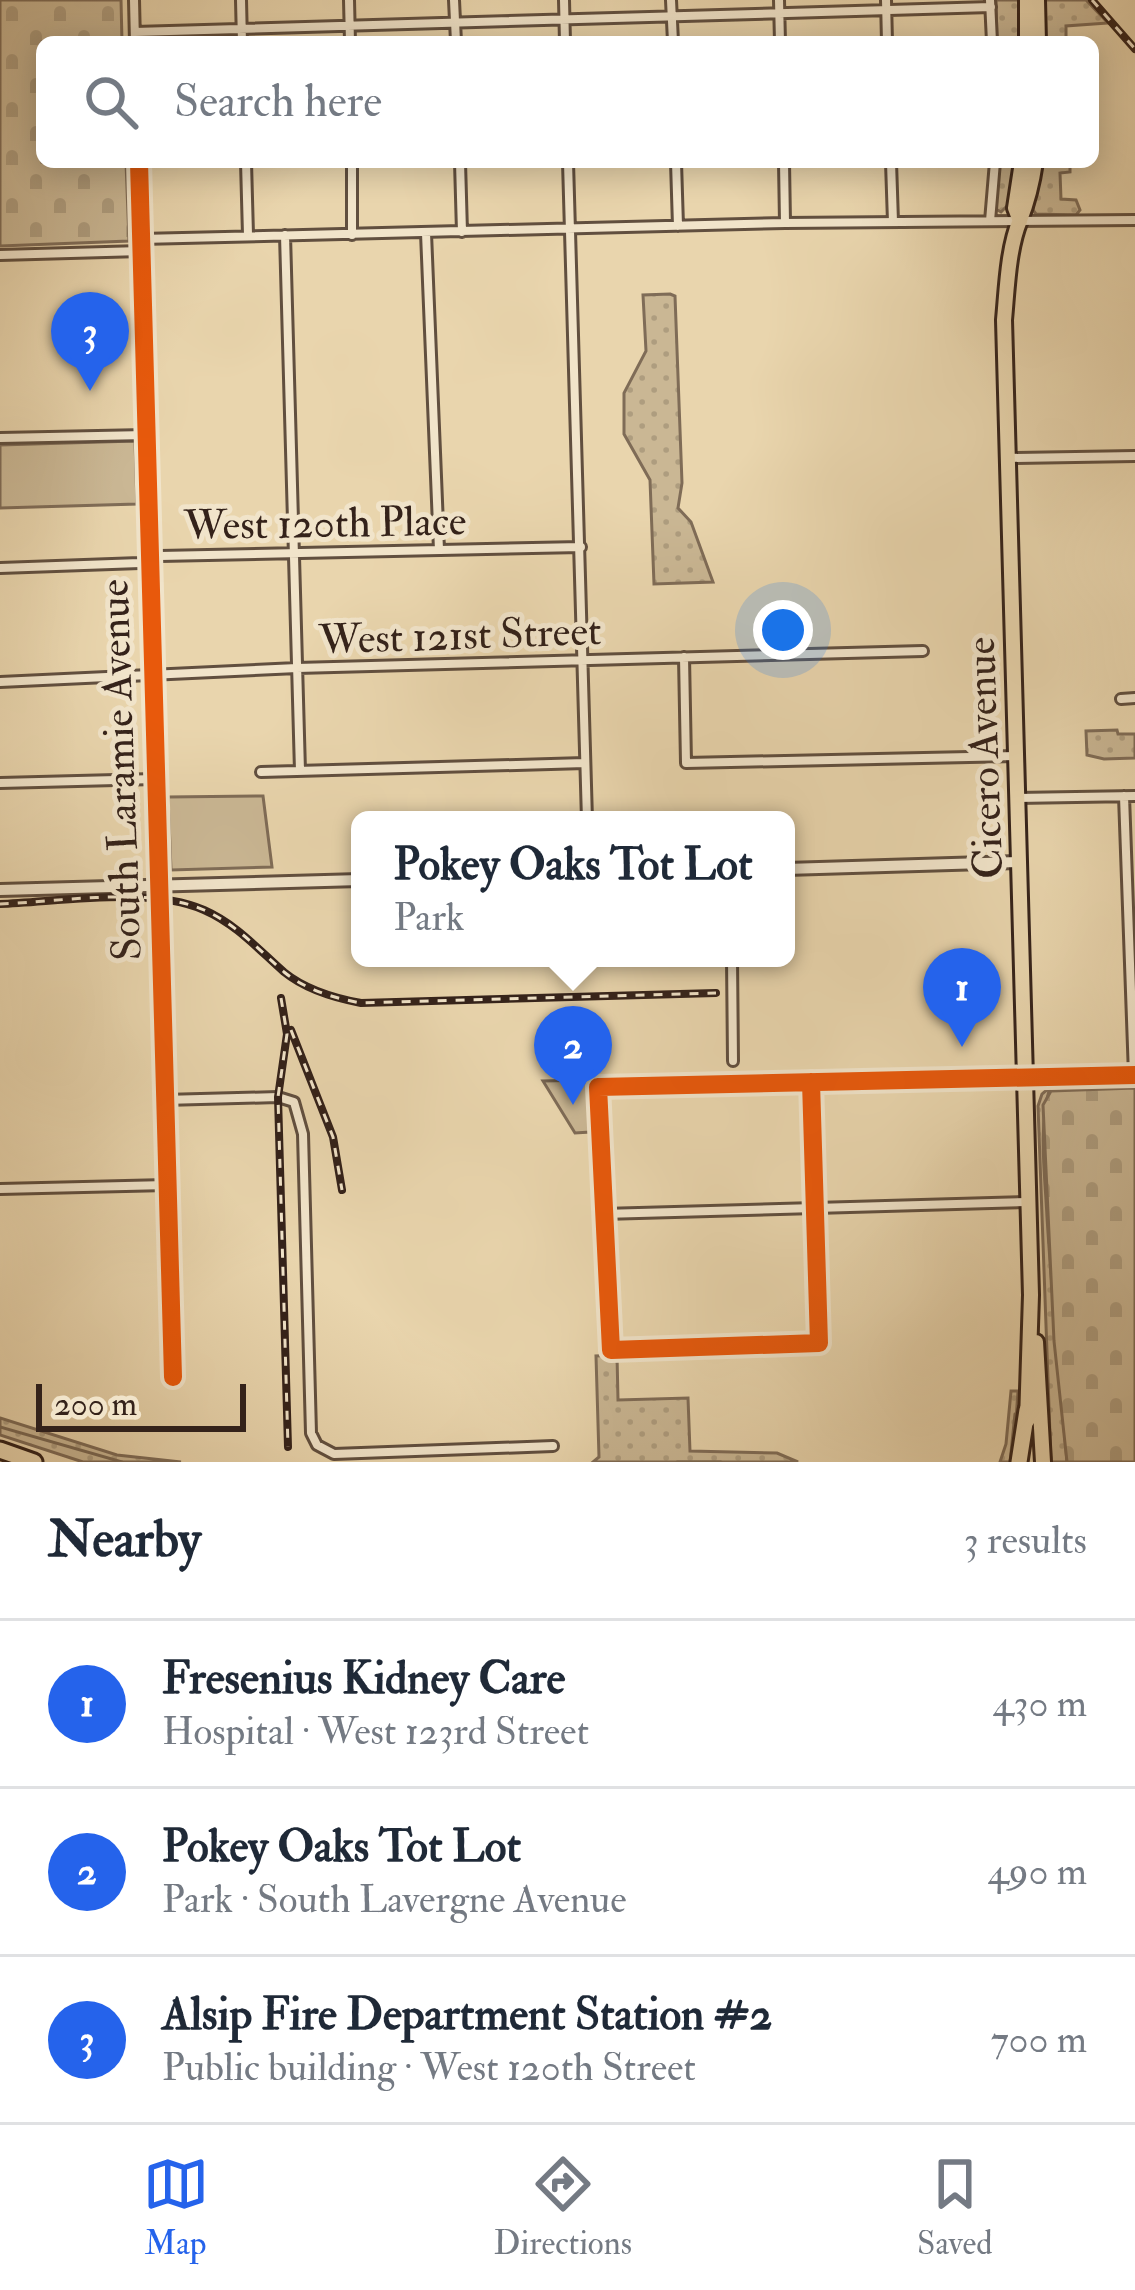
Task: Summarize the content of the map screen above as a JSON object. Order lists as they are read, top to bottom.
{
  "streets": {
    "main road": ["Cicero Avenue"],
    "street": ["West 120th Place", "West 121st Street", "South Laramie Avenue"]
  },
  "crossings": [
    ["West 120th Place", "South Laramie Avenue"],
    ["West 121st Street", "South Laramie Avenue"]
  ],
  "scale_bar": "200 m",
  "page": {
    "search": "Search here",
    "pins": ["3", "1", "2"],
    "popup": ["Pokey Oaks Tot Lot", "Park"],
    "scale": "200 m",
    "heading": ["Nearby", "3 results"],
    "list": [
      {
        "mark": "1",
        "name": "Fresenius Kidney Care",
        "note": "Hospital · West 123rd Street",
        "value": "430 m"
      },
      {
        "mark": "2",
        "name": "Pokey Oaks Tot Lot",
        "note": "Park · South Lavergne Avenue",
        "value": "490 m"
      },
      {
        "mark": "3",
        "name": "Alsip Fire Department Station #2",
        "note": "Public building · West 120th Street",
        "value": "700 m"
      }
    ],
    "nav": ["Map", "Directions", "Saved"]
  }
}
